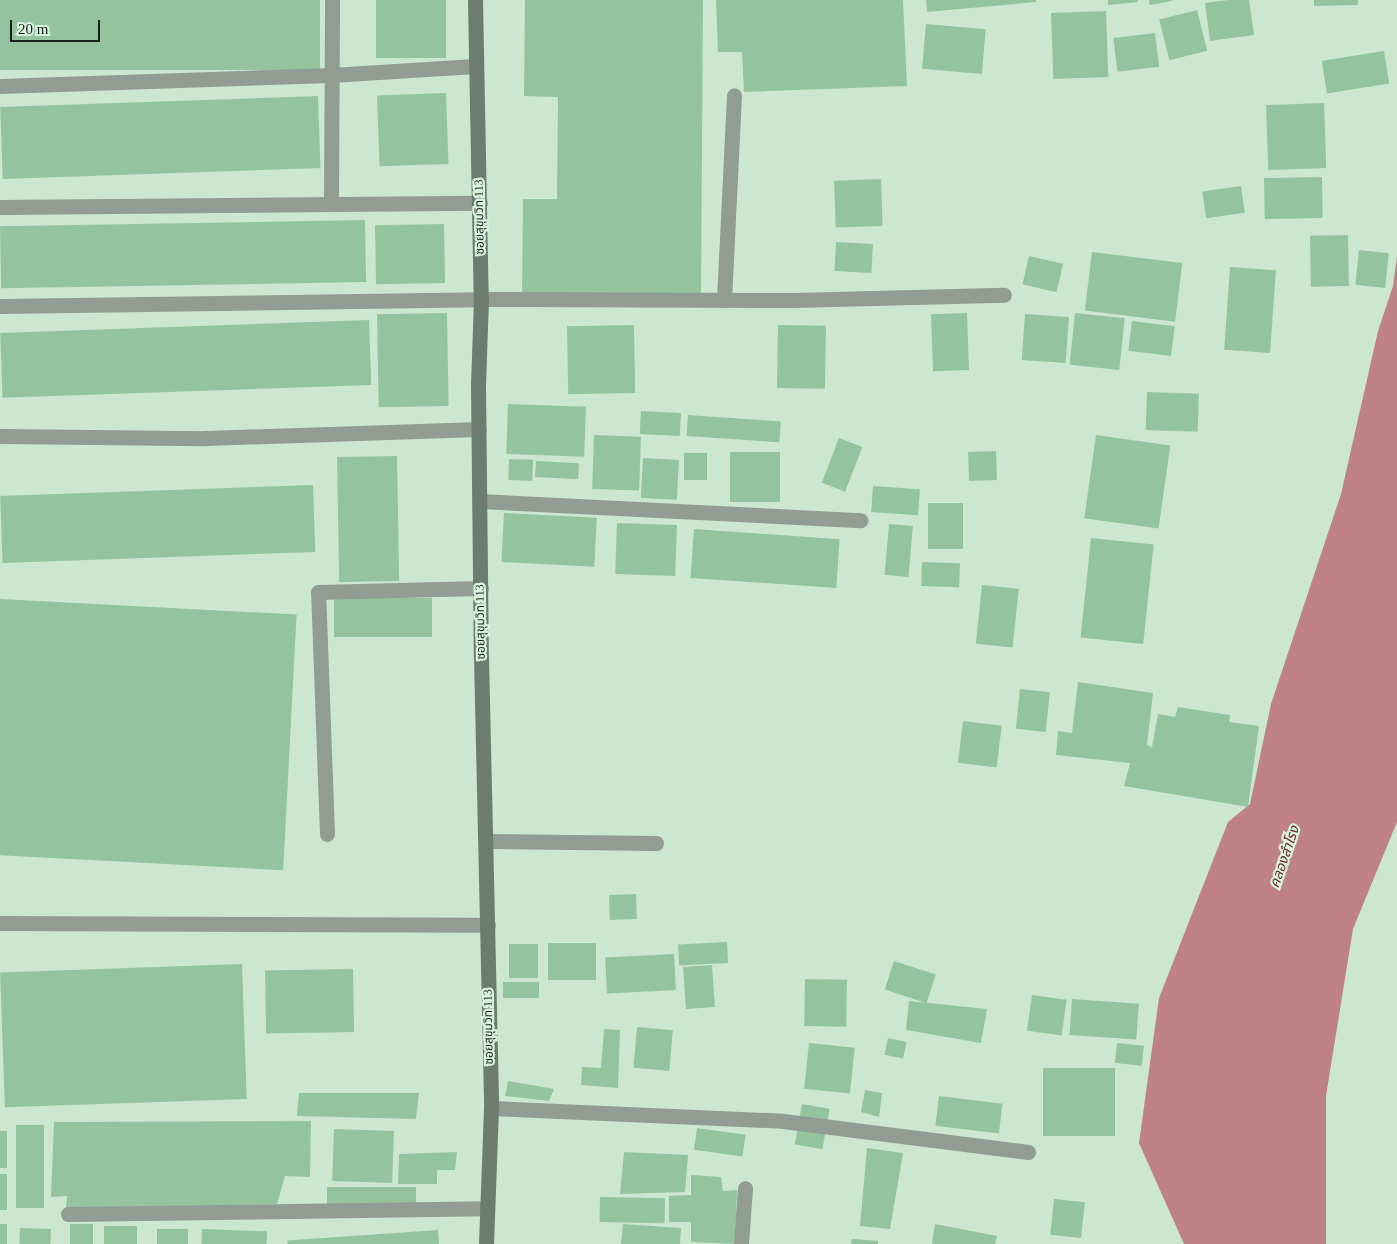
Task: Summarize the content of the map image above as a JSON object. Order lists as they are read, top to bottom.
{
  "streets": {
    "main road": ["ซอยสุขุมวิท 113"]
  },
  "water": ["คลองสำโรง"],
  "scale_bar": "20 m"
}
